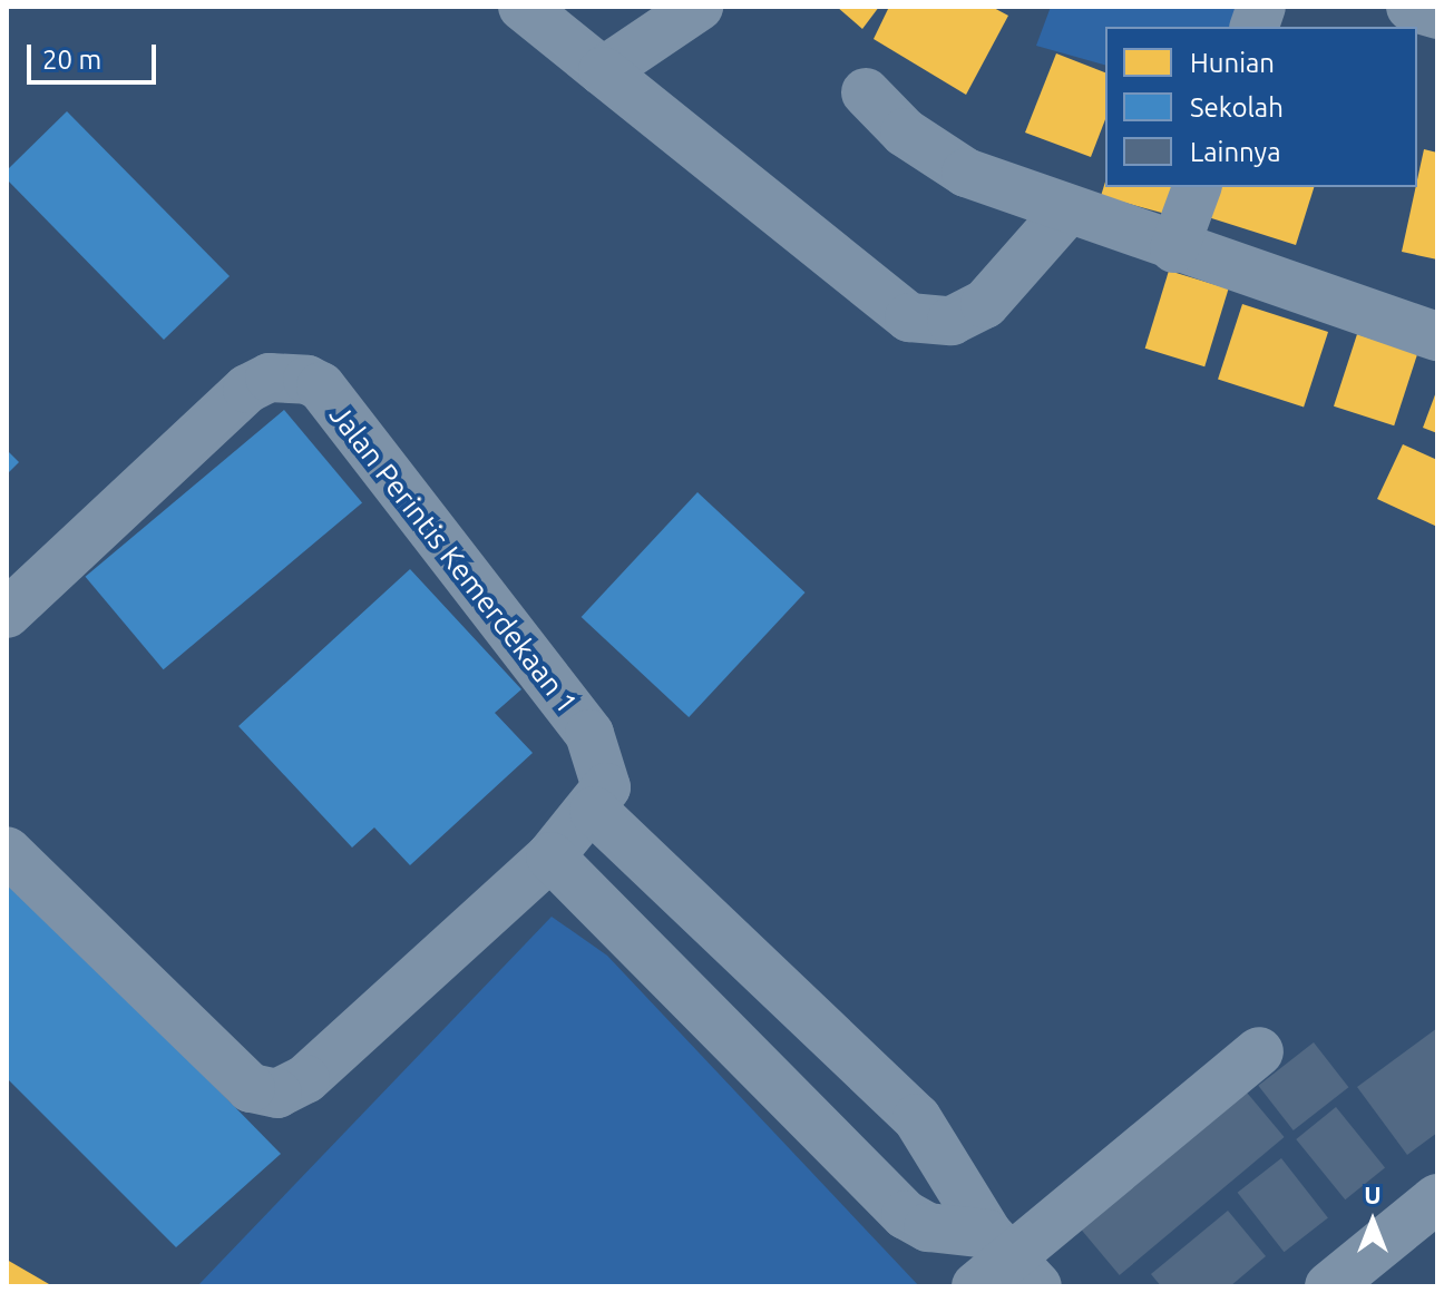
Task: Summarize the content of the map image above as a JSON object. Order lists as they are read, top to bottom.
{
  "streets": {
    "street": ["Jalan Perintis Kemerdekaan 1"]
  },
  "legend": ["Hunian", "Sekolah", "Lainnya"],
  "scale_bar": "20 m",
  "north": "top"
}
